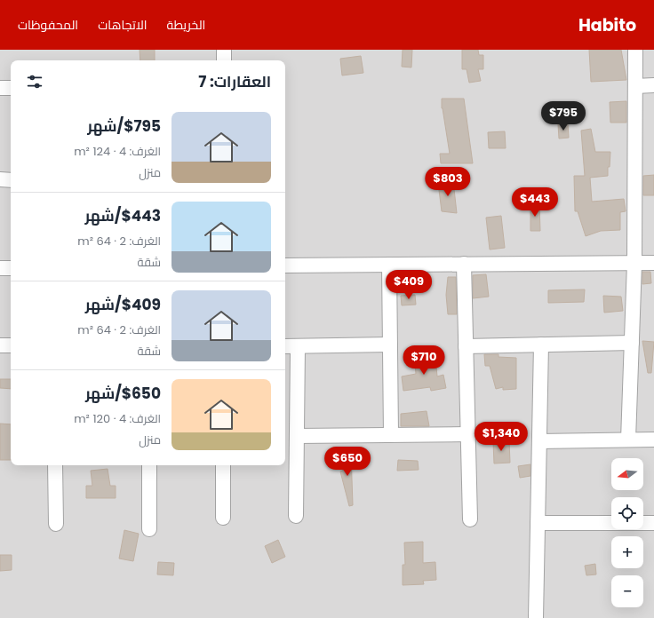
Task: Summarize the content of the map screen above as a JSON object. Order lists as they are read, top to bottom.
{
  "north": "left",
  "page": {
    "header": "Habito",
    "nav": ["الخريطة", "الاتجاهات", "المحفوظات"],
    "heading": "العقارات: 7",
    "price": [
      "$795",
      "$803",
      "$443",
      "$409",
      "$710",
      "$1,340",
      "$650"
    ],
    "list": [
      {
        "name": "$795/شهر",
        "note": "الغرف: 4 · 124 m² · منزل"
      },
      {
        "name": "$443/شهر",
        "note": "الغرف: 2 · 64 m² · شقة"
      },
      {
        "name": "$409/شهر",
        "note": "الغرف: 2 · 64 m² · شقة"
      },
      {
        "name": "$650/شهر",
        "note": "الغرف: 4 · 120 m² · منزل"
      }
    ],
    "map_buttons": ["+", "−"]
  }
}
